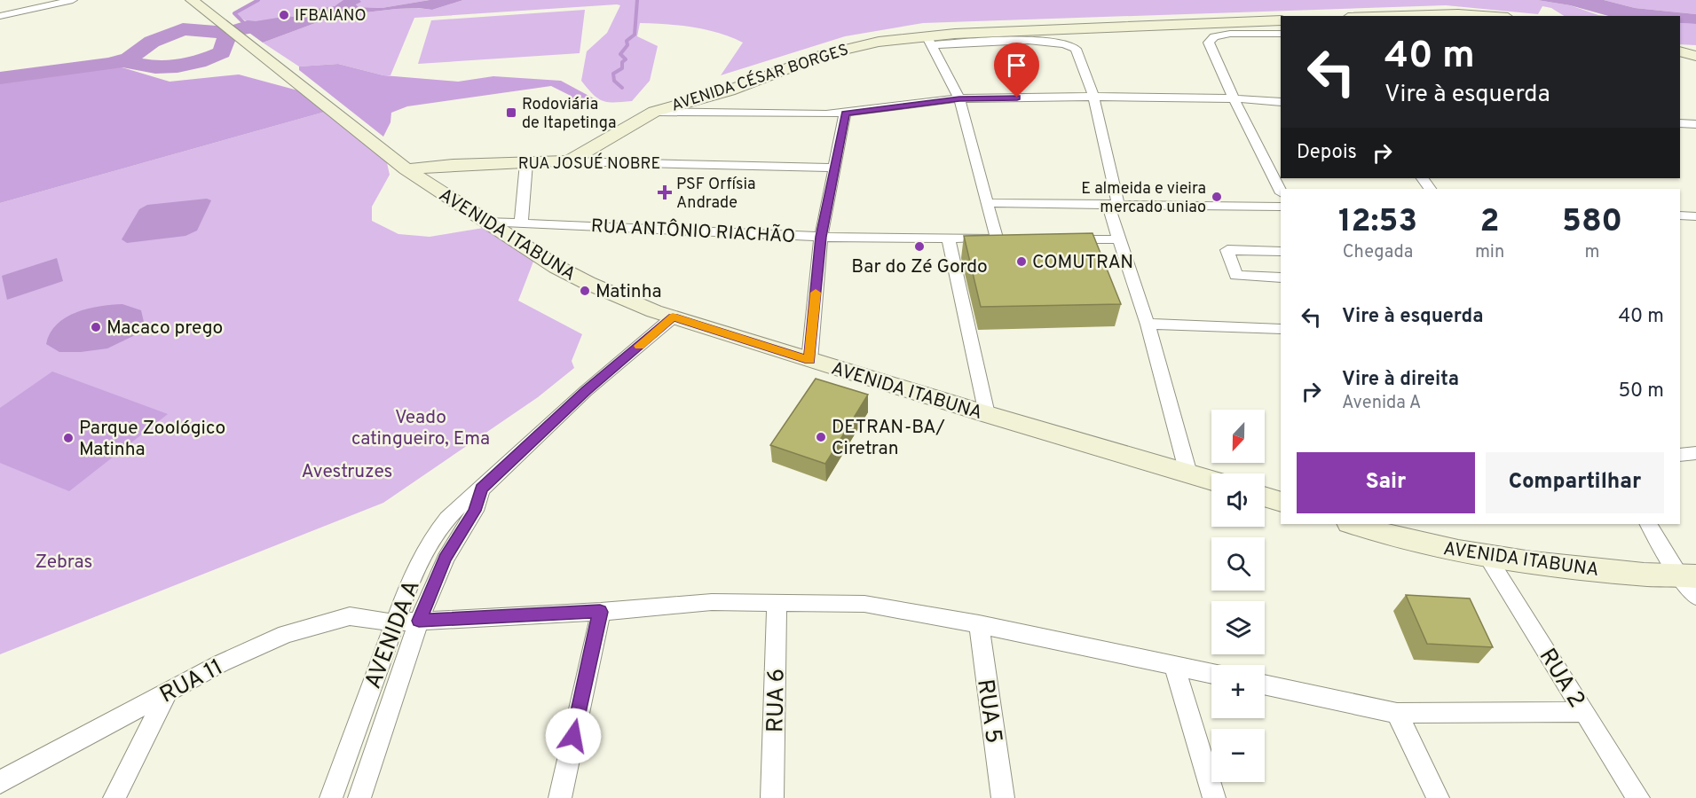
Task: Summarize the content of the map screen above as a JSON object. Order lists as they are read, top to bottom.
{
  "streets": {
    "main road": ["AVENIDA CÉSAR BORGES", "RUA JOSUÉ NOBRE", "AVENIDA ITABUNA"],
    "street": [
      "RUA ANTÔNIO RIACHÃO",
      "AVENIDA A",
      "RUA 2",
      "RUA 11",
      "RUA 6",
      "RUA 5"
    ]
  },
  "crossings": [
    ["AVENIDA CÉSAR BORGES", "RUA JOSUÉ NOBRE"],
    ["RUA JOSUÉ NOBRE", "AVENIDA ITABUNA"],
    ["RUA ANTÔNIO RIACHÃO", "AVENIDA ITABUNA"],
    ["AVENIDA ITABUNA", "AVENIDA A"],
    ["AVENIDA ITABUNA", "RUA 2"],
    ["AVENIDA A", "RUA 11"],
    ["RUA 11", "RUA 6"],
    ["RUA 11", "RUA 5"]
  ],
  "parks": ["Veado catingueiro, Ema", "Avestruzes", "Zebras"],
  "places": {
    "other": [
      "IFBAIANO",
      "E almeida e vieira mercado uniao",
      "Bar do Zé Gordo",
      "COMUTRAN",
      "Matinha",
      "Macaco prego",
      "DETRAN-BA/ Ciretran",
      "Parque Zoológico Matinha"
    ],
    "transit": ["Rodoviária de Itapetinga"],
    "health": ["PSF Orfísia Andrade"]
  },
  "north": "bottom",
  "page": {
    "turn": ["40 m", "Vire à esquerda"],
    "then": "Depois",
    "eta": [
      "12:53",
      "Chegada",
      "2",
      "min",
      "580",
      "m"
    ],
    "list": [
      {
        "name": "Vire à esquerda",
        "value": "40 m"
      },
      {
        "name": "Vire à direita",
        "note": "Avenida A",
        "value": "50 m"
      }
    ],
    "map_buttons": ["+", "−"],
    "buttons": ["Sair", "Compartilhar"]
  }
}
